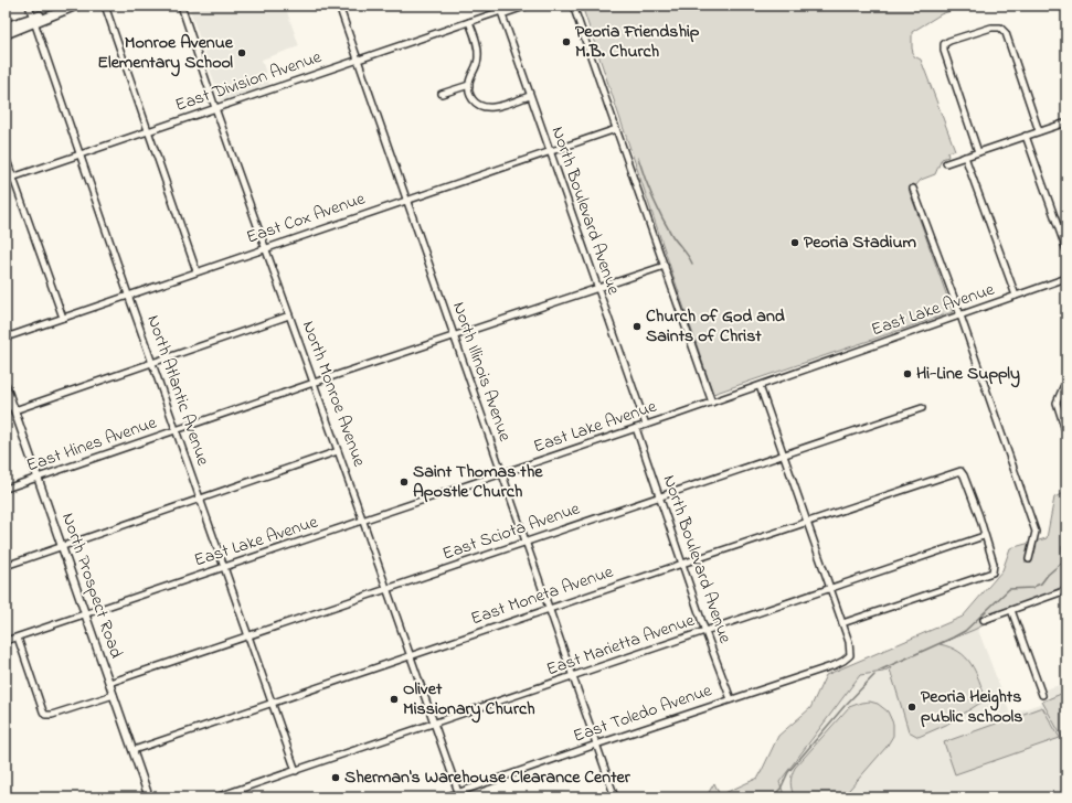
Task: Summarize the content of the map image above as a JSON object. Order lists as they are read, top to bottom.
{
  "streets": {
    "main road": ["North Prospect Road"],
    "street": [
      "East Division Avenue",
      "North Boulevard Avenue",
      "East Cox Avenue",
      "East Lake Avenue",
      "North Illinois Avenue",
      "North Atlantic Avenue",
      "North Monroe Avenue",
      "East Hines Avenue",
      "East Sciota Avenue",
      "East Moneta Avenue",
      "East Marietta Avenue",
      "East Toledo Avenue"
    ]
  },
  "crossings": [
    ["East Division Avenue", "North Boulevard Avenue"],
    ["East Division Avenue", "North Illinois Avenue"],
    ["East Division Avenue", "North Atlantic Avenue"],
    ["East Division Avenue", "North Monroe Avenue"],
    ["North Boulevard Avenue", "East Cox Avenue"],
    ["North Boulevard Avenue", "East Lake Avenue"],
    ["North Boulevard Avenue", "East Hines Avenue"],
    ["North Boulevard Avenue", "East Sciota Avenue"],
    ["North Boulevard Avenue", "East Moneta Avenue"],
    ["North Boulevard Avenue", "East Marietta Avenue"],
    ["North Boulevard Avenue", "East Toledo Avenue"],
    ["East Cox Avenue", "North Illinois Avenue"],
    ["East Cox Avenue", "North Atlantic Avenue"],
    ["East Cox Avenue", "North Monroe Avenue"],
    ["East Lake Avenue", "North Illinois Avenue"],
    ["East Lake Avenue", "North Atlantic Avenue"],
    ["East Lake Avenue", "North Monroe Avenue"],
    ["East Lake Avenue", "North Prospect Road"],
    ["North Illinois Avenue", "East Hines Avenue"],
    ["North Illinois Avenue", "East Sciota Avenue"],
    ["North Illinois Avenue", "East Moneta Avenue"],
    ["North Illinois Avenue", "East Marietta Avenue"],
    ["North Illinois Avenue", "East Toledo Avenue"],
    ["North Atlantic Avenue", "East Hines Avenue"],
    ["North Atlantic Avenue", "East Sciota Avenue"],
    ["North Atlantic Avenue", "East Moneta Avenue"],
    ["North Atlantic Avenue", "East Marietta Avenue"],
    ["North Monroe Avenue", "East Hines Avenue"],
    ["North Monroe Avenue", "East Sciota Avenue"],
    ["North Monroe Avenue", "East Moneta Avenue"],
    ["North Monroe Avenue", "East Marietta Avenue"],
    ["North Monroe Avenue", "East Toledo Avenue"],
    ["East Hines Avenue", "North Prospect Road"],
    ["East Sciota Avenue", "North Prospect Road"],
    ["North Prospect Road", "East Moneta Avenue"],
    ["East Moneta Avenue", "East Marietta Avenue"]
  ],
  "places": [
    "Peoria Friendship M.B. Church",
    "Monroe Avenue Elementary School",
    "Peoria Stadium",
    "Church of God and Saints of Christ",
    "Hi-Line Supply",
    "Saint Thomas the Apostle Church",
    "Olivet Missionary Church",
    "Peoria Heights public schools",
    "Sherman's Warehouse Clearance Center"
  ]
}
